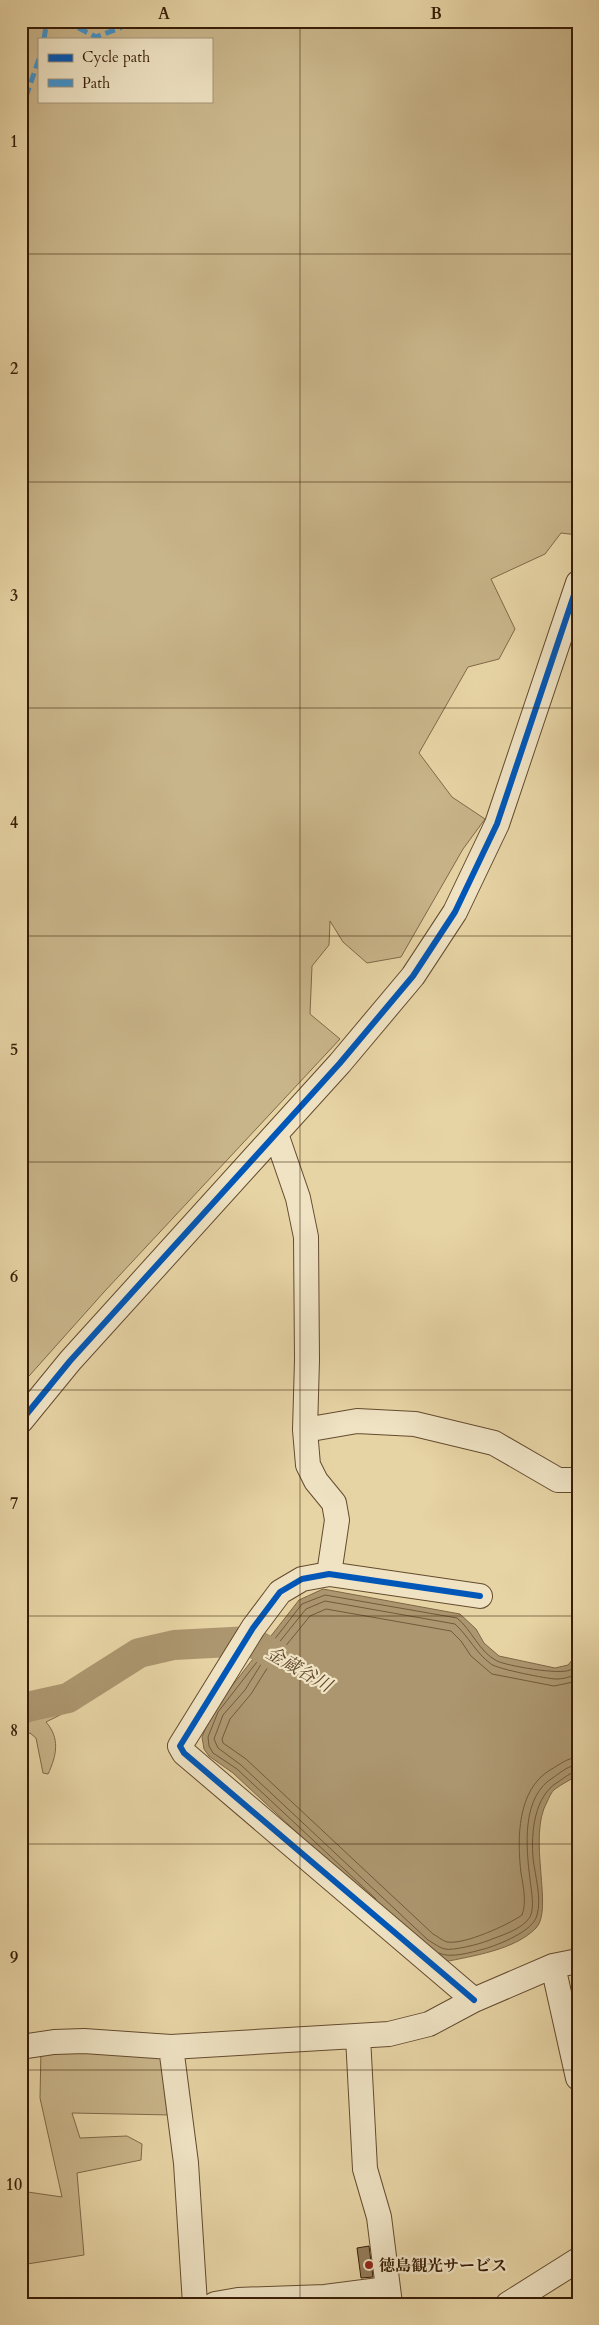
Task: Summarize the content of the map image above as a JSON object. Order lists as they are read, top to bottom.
{
  "water": ["金蔵谷川"],
  "places": ["徳島観光サービス"],
  "legend": ["Cycle path", "Path"],
  "grid": {
    "columns": ["A", "B"],
    "rows": [
      "1",
      "2",
      "3",
      "4",
      "5",
      "6",
      "7",
      "8",
      "9",
      "10"
    ]
  }
}
